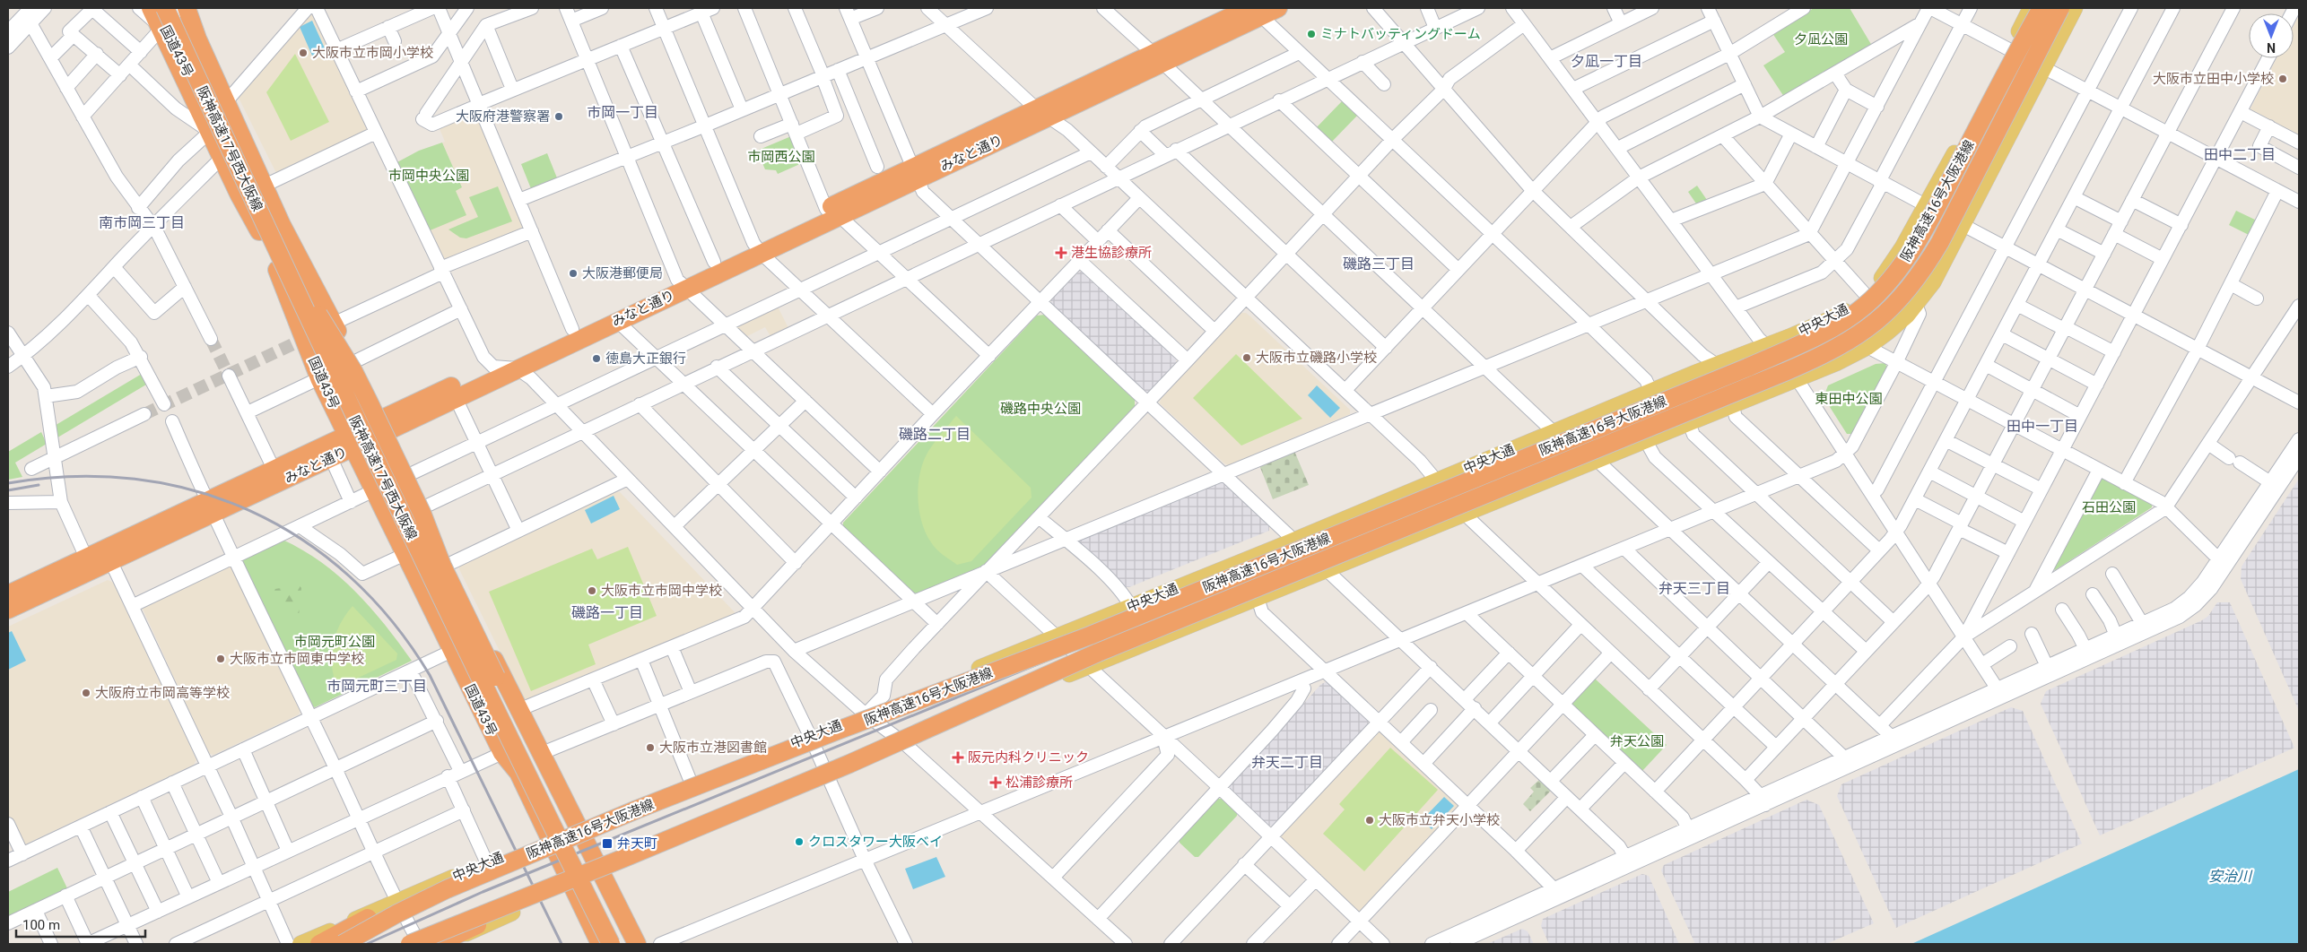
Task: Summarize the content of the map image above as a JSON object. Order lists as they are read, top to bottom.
{
  "streets": {
    "highway": [
      "国道43号",
      "阪神高速17号西大阪線",
      "みなと通り",
      "阪神高速16号大阪港線"
    ],
    "main road": ["中央大通"]
  },
  "crossings": [
    ["国道43号", "阪神高速17号西大阪線"],
    ["国道43号", "みなと通り"],
    ["国道43号", "中央大通"]
  ],
  "districts": [
    "夕凪一丁目",
    "市岡一丁目",
    "田中二丁目",
    "南市岡三丁目",
    "磯路三丁目",
    "田中一丁目",
    "磯路二丁目",
    "弁天三丁目",
    "磯路一丁目",
    "市岡元町三丁目",
    "弁天二丁目"
  ],
  "water": ["安治川"],
  "parks": [
    "夕凪公園",
    "市岡西公園",
    "市岡中央公園",
    "東田中公園",
    "磯路中央公園",
    "石田公園",
    "市岡元町公園",
    "弁天公園"
  ],
  "places": {
    "other": [
      "ミナトバッティングドーム",
      "大阪市立市岡小学校",
      "大阪市立田中小学校",
      "大阪府港警察署",
      "大阪港郵便局",
      "大阪市立磯路小学校",
      "徳島大正銀行",
      "大阪市立市岡中学校",
      "大阪市立市岡東中学校",
      "大阪府立市岡高等学校",
      "大阪市立港図書館",
      "大阪市立弁天小学校",
      "クロスタワー大阪ベイ"
    ],
    "health": ["港生協診療所", "阪元内科クリニック", "松浦診療所"],
    "transit": ["弁天町"]
  },
  "scale_bar": "100 m",
  "north": "bottom"
}
